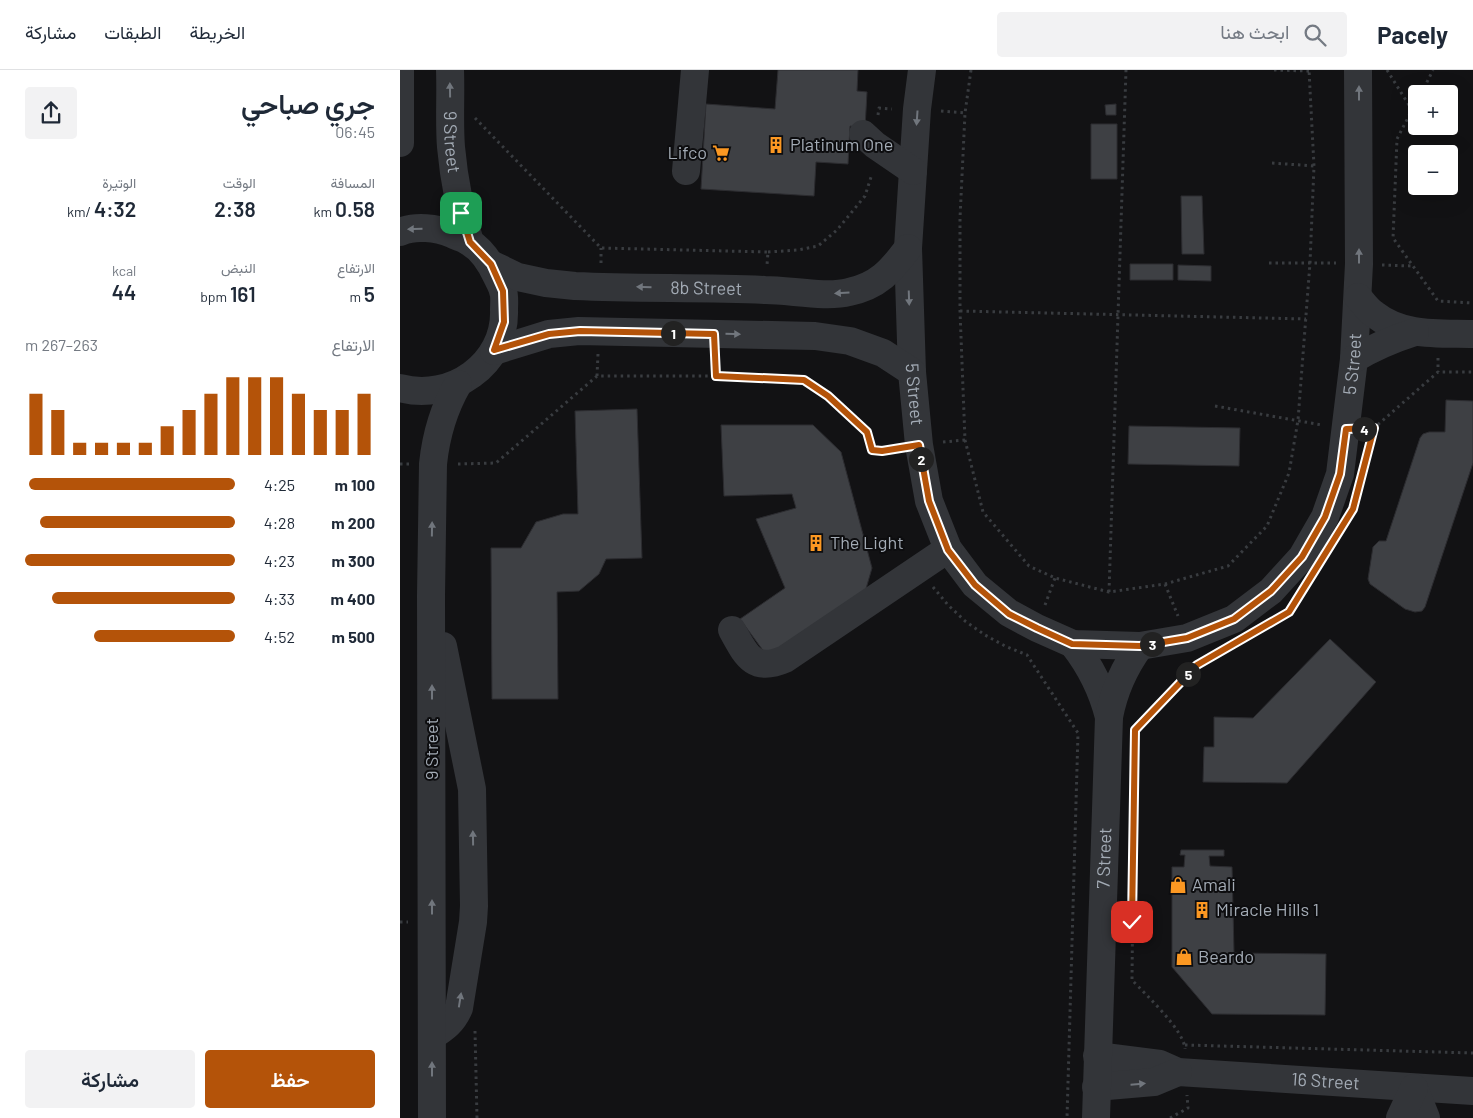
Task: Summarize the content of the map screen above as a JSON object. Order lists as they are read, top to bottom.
{
  "streets": {
    "street": [
      "9 Street",
      "8b Street",
      "5 Street",
      "7 Street",
      "16 Street"
    ]
  },
  "crossings": [
    ["8b Street", "5 Street"],
    ["5 Street", "7 Street"],
    ["7 Street", "16 Street"]
  ],
  "places": {
    "building": ["Platinum One", "The Light", "Miracle Hills 1"],
    "supermarket": ["Lifco"],
    "shop": ["Amali", "Beardo"]
  },
  "page": {
    "header": "Pacely",
    "search": "ابحث هنا",
    "nav": ["الخريطة", "الطبقات", "مشاركة"],
    "heading": ["جري صباحي", "06:45"],
    "map_buttons": ["+", "−"],
    "stats": [
      ["المسافة", "0.58 km"],
      ["الوقت", "2:38"],
      ["الوتيرة", "4:32 /km"],
      ["الارتفاع", "5 m"],
      ["النبض", "161 bpm"],
      ["kcal", "44"]
    ],
    "pins": [
      "1",
      "4",
      "2",
      "3",
      "5"
    ],
    "chart": ["الارتفاع", "263–267 m"],
    "list": [
      {
        "name": "100 m",
        "note": "4:25"
      },
      {
        "name": "200 m",
        "note": "4:28"
      },
      {
        "name": "300 m",
        "note": "4:23"
      },
      {
        "name": "400 m",
        "note": "4:33"
      },
      {
        "name": "500 m",
        "note": "4:52"
      }
    ],
    "buttons": ["حفظ", "مشاركة"]
  }
}
